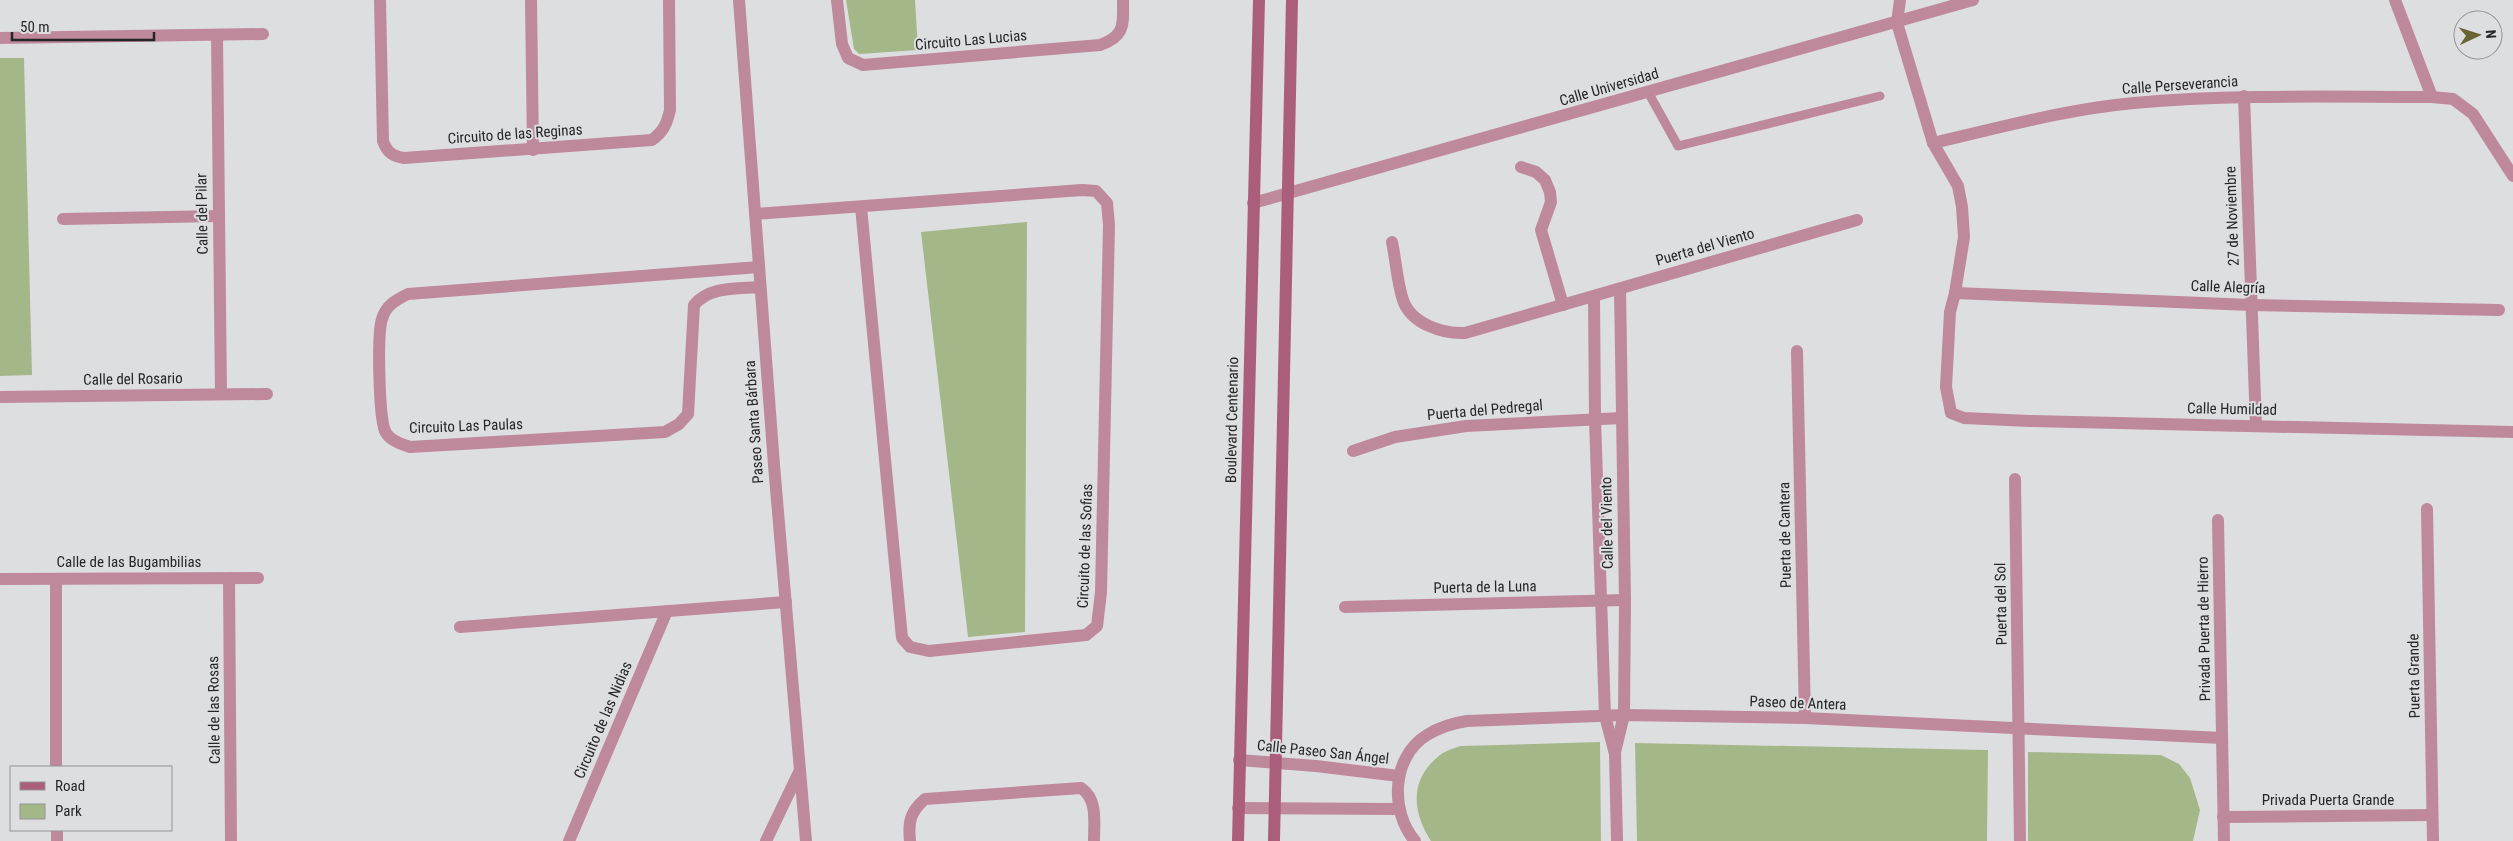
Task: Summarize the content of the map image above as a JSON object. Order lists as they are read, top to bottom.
{
  "streets": {
    "main road": ["Boulevard Centenario"],
    "street": [
      "Circuito Las Lucias",
      "Calle Perseverancia",
      "Calle Universidad",
      "Circuito de las Reginas",
      "Calle del Pilar",
      "27 de Noviembre",
      "Puerta del Viento",
      "Calle Alegría",
      "Calle del Rosario",
      "Calle Humildad",
      "Puerta del Pedregal",
      "Paseo Santa Bárbara",
      "Circuito Las Paulas",
      "Calle del Viento",
      "Puerta de Cantera",
      "Circuito de las Sofias",
      "Calle de las Bugambilias",
      "Puerta de la Luna",
      "Puerta del Sol",
      "Privada Puerta de Hierro",
      "Puerta Grande",
      "Paseo de Antera",
      "Calle de las Rosas",
      "Circuito de las Nidias",
      "Calle Paseo San Ángel",
      "Privada Puerta Grande"
    ]
  },
  "crossings": [
    ["Calle Perseverancia", "27 de Noviembre"],
    ["Calle Universidad", "Boulevard Centenario"],
    ["Calle del Pilar", "Calle del Rosario"],
    ["27 de Noviembre", "Calle Alegría"],
    ["27 de Noviembre", "Calle Humildad"],
    ["Puerta del Viento", "Calle del Viento"],
    ["Calle Alegría", "Calle Humildad"],
    ["Puerta del Pedregal", "Calle del Viento"],
    ["Boulevard Centenario", "Calle Paseo San Ángel"],
    ["Paseo Santa Bárbara", "Circuito Las Paulas"],
    ["Paseo Santa Bárbara", "Circuito de las Sofias"],
    ["Calle del Viento", "Puerta de la Luna"],
    ["Calle del Viento", "Paseo de Antera"],
    ["Puerta de Cantera", "Paseo de Antera"],
    ["Calle de las Bugambilias", "Calle de las Rosas"],
    ["Puerta del Sol", "Paseo de Antera"],
    ["Privada Puerta de Hierro", "Paseo de Antera"],
    ["Puerta Grande", "Privada Puerta Grande"],
    ["Paseo de Antera", "Calle Paseo San Ángel"]
  ],
  "legend": ["Road", "Park"],
  "scale_bar": "50 m",
  "north": "right"
}
